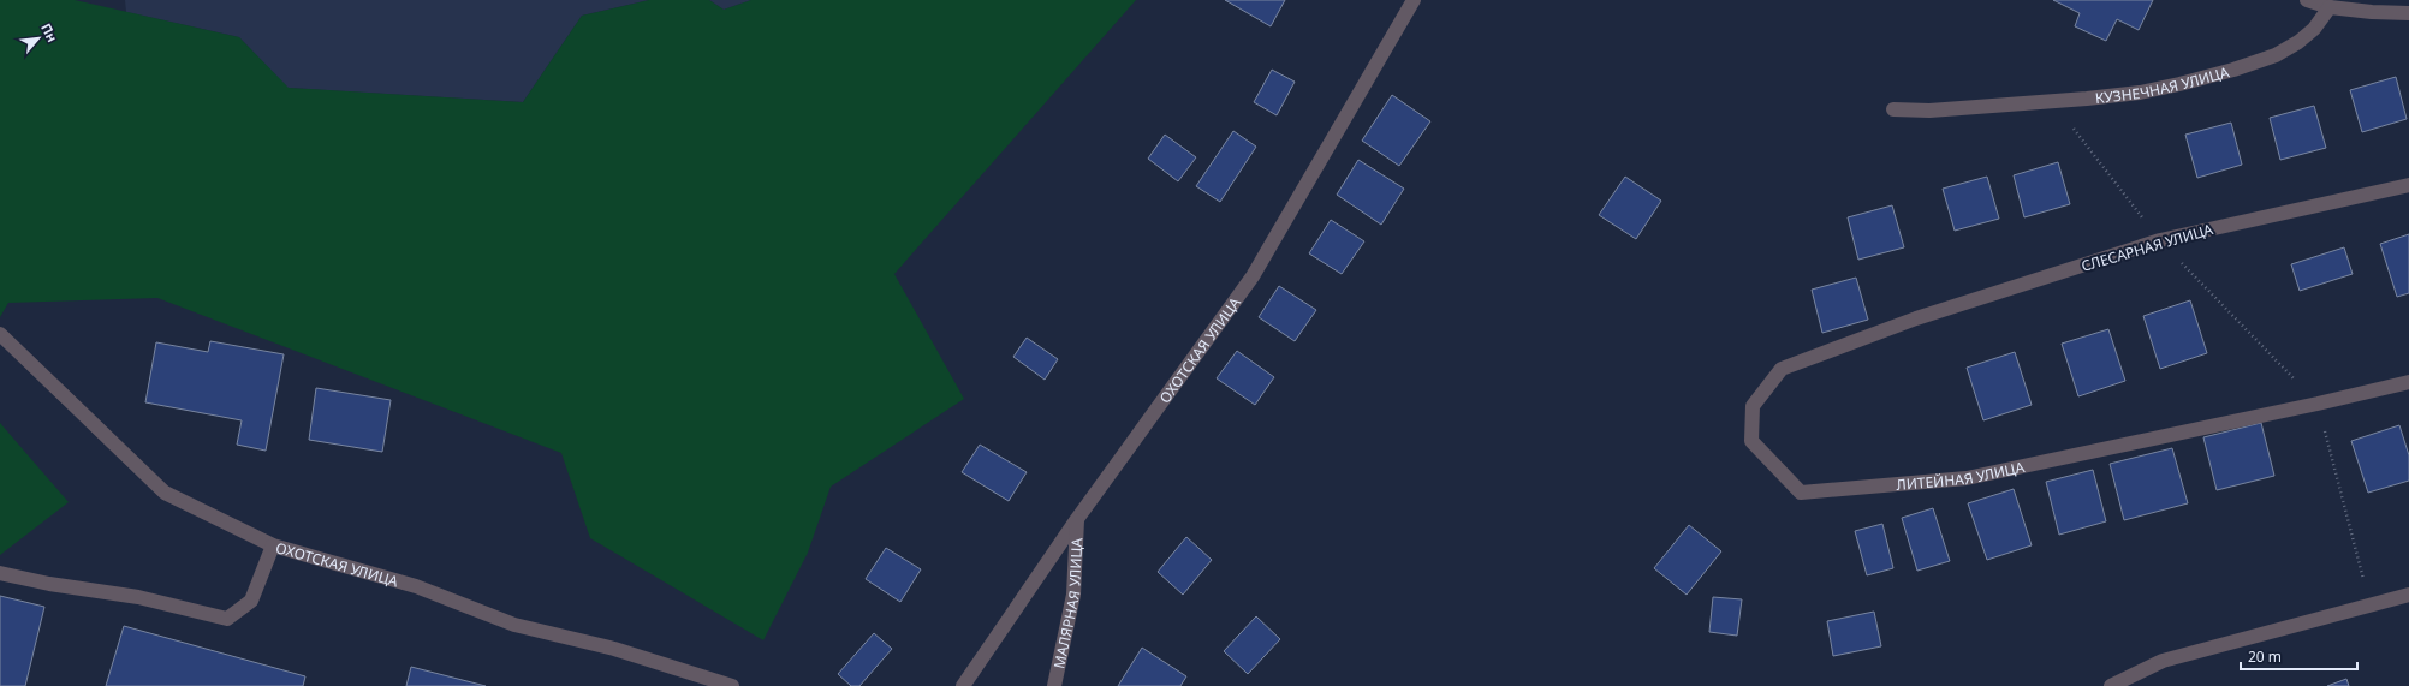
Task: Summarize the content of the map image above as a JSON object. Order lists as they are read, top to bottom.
{
  "streets": {
    "street": [
      "КУЗНЕЧНАЯ УЛИЦА",
      "СЛЕСАРНАЯ УЛИЦА",
      "ОХОТСКАЯ УЛИЦА",
      "ЛИТЕЙНАЯ УЛИЦА",
      "МАЛЯРНАЯ УЛИЦА"
    ]
  },
  "crossings": [
    ["СЛЕСАРНАЯ УЛИЦА", "ЛИТЕЙНАЯ УЛИЦА"],
    ["ОХОТСКАЯ УЛИЦА", "МАЛЯРНАЯ УЛИЦА"]
  ],
  "scale_bar": "20 m",
  "north": "top right"
}
